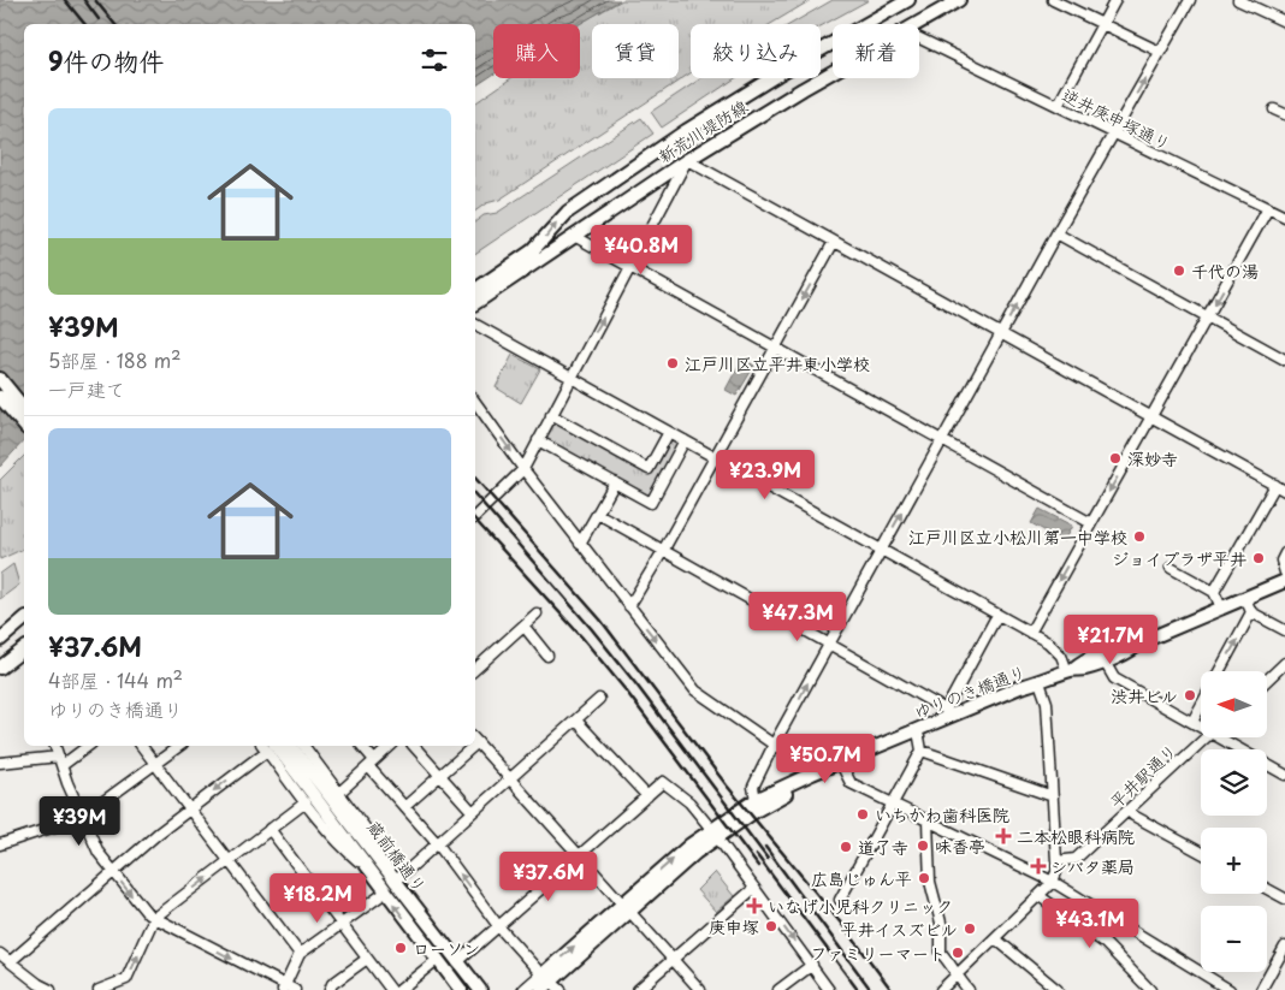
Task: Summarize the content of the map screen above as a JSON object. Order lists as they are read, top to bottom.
{
  "streets": {
    "main road": ["新荒川堤防線", "ゆりのき橋通り", "蔵前橋通り"],
    "street": ["逆井庚申塚通り", "平井駅通り"]
  },
  "places": {
    "other": [
      "千代の湯",
      "江戸川区立平井東小学校",
      "深妙寺",
      "江戸川区立小松川第一中学校",
      "ジョイプラザ平井",
      "渋井ビル",
      "いちかわ歯科医院",
      "味香亭",
      "道了寺",
      "広島じゅん平",
      "庚申塚",
      "平井イスズビル",
      "ローソン",
      "ファミリーマート"
    ],
    "health": ["二本松眼科病院", "シバタ薬局", "いなげ小児科クリニック"]
  },
  "north": "left",
  "page": {
    "chip": [
      "購入",
      "賃貸",
      "絞り込み",
      "新着"
    ],
    "heading": "9件の物件",
    "list": [
      {
        "name": "¥39M",
        "note": "5部屋 · 188 m² · 一戸建て"
      },
      {
        "name": "¥37.6M",
        "note": "4部屋 · 144 m² · ゆりのき橋通り"
      }
    ],
    "price": [
      "¥40.8M",
      "¥23.9M",
      "¥47.3M",
      "¥21.7M",
      "¥50.7M",
      "¥39M",
      "¥37.6M",
      "¥18.2M",
      "¥43.1M"
    ],
    "map_buttons": ["+", "−"]
  }
}
